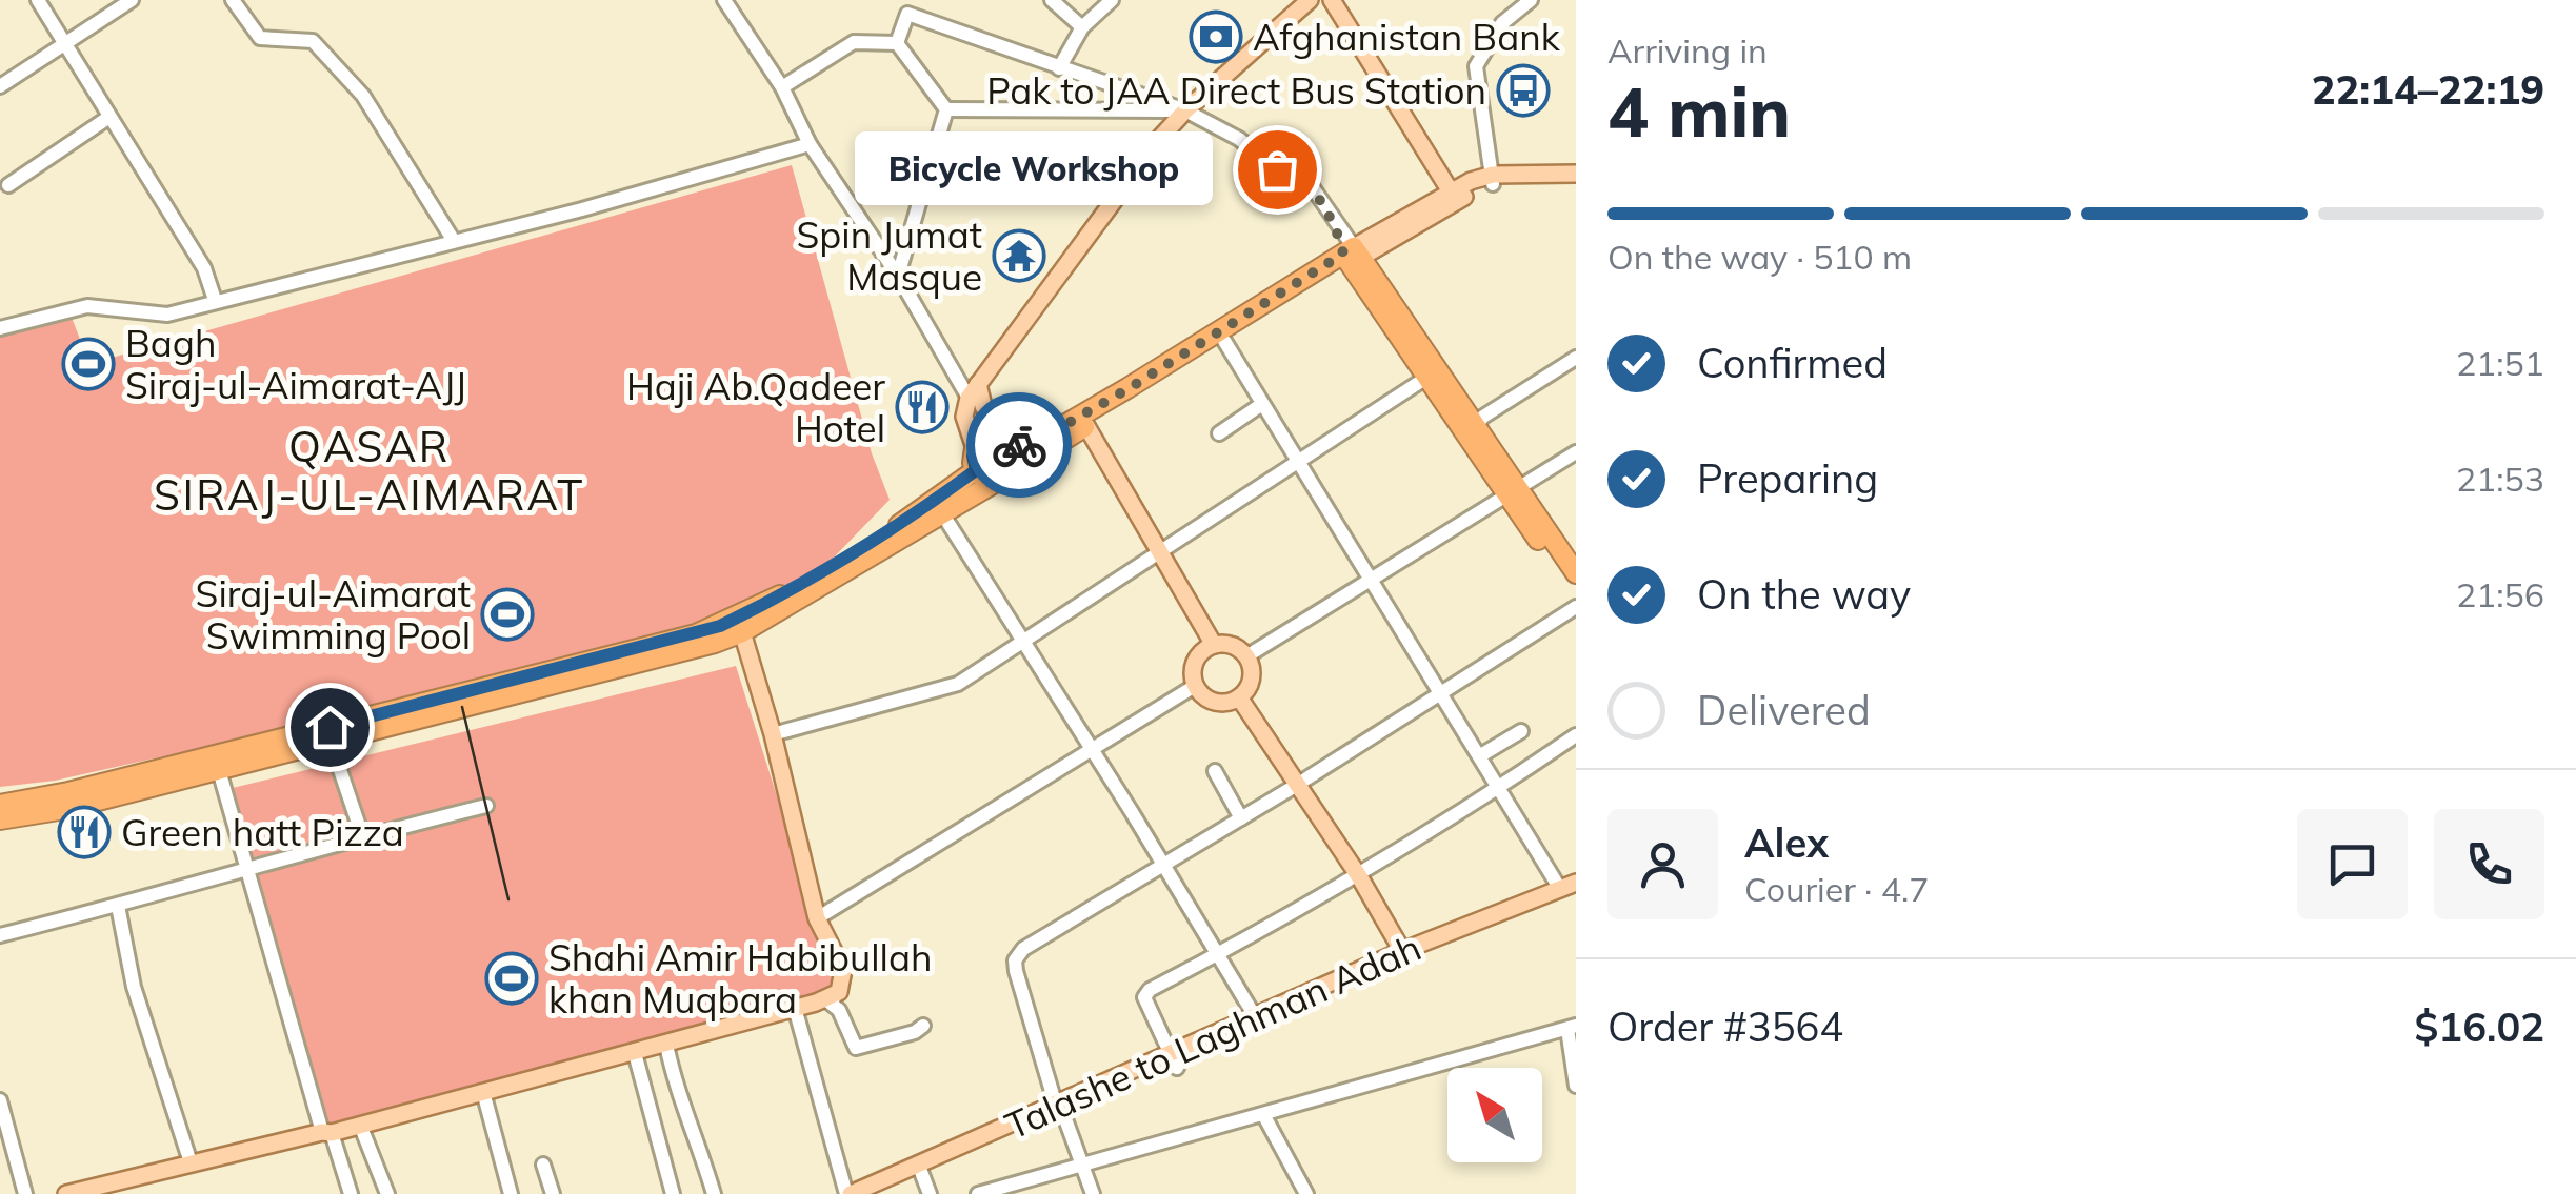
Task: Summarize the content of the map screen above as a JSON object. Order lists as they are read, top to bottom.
{
  "streets": {
    "main road": ["Talashe to Laghman Adah"]
  },
  "districts": ["QASAR SIRAJ-UL-AIMARAT"],
  "places": {
    "bank": ["Afghanistan Bank"],
    "bus stop": ["Pak to JAA Direct Bus Station"],
    "other": ["Bicycle Workshop"],
    "temple": ["Spin Jumat Masque"],
    "sports": ["Bagh Siraj-ul-Aimarat-AJJ", "Siraj-ul-Aimarat Swimming Pool", "Shahi Amir Habibullah khan Muqbara"],
    "restaurant": ["Haji Ab.Qadeer Hotel", "Green hatt Pizza"]
  },
  "north": "top left",
  "page": {
    "heading": ["4 min", "Arriving in", "22:14–22:19"],
    "panel": [
      "Alex",
      "Courier · 4.7",
      "Order #3564",
      "$16.02"
    ],
    "bubble": "Bicycle Workshop",
    "bar": "On the way · 510 m",
    "list": [
      ["Confirmed", "21:51"],
      ["Preparing", "21:53"],
      ["On the way", "21:56"],
      "Delivered"
    ]
  }
}
